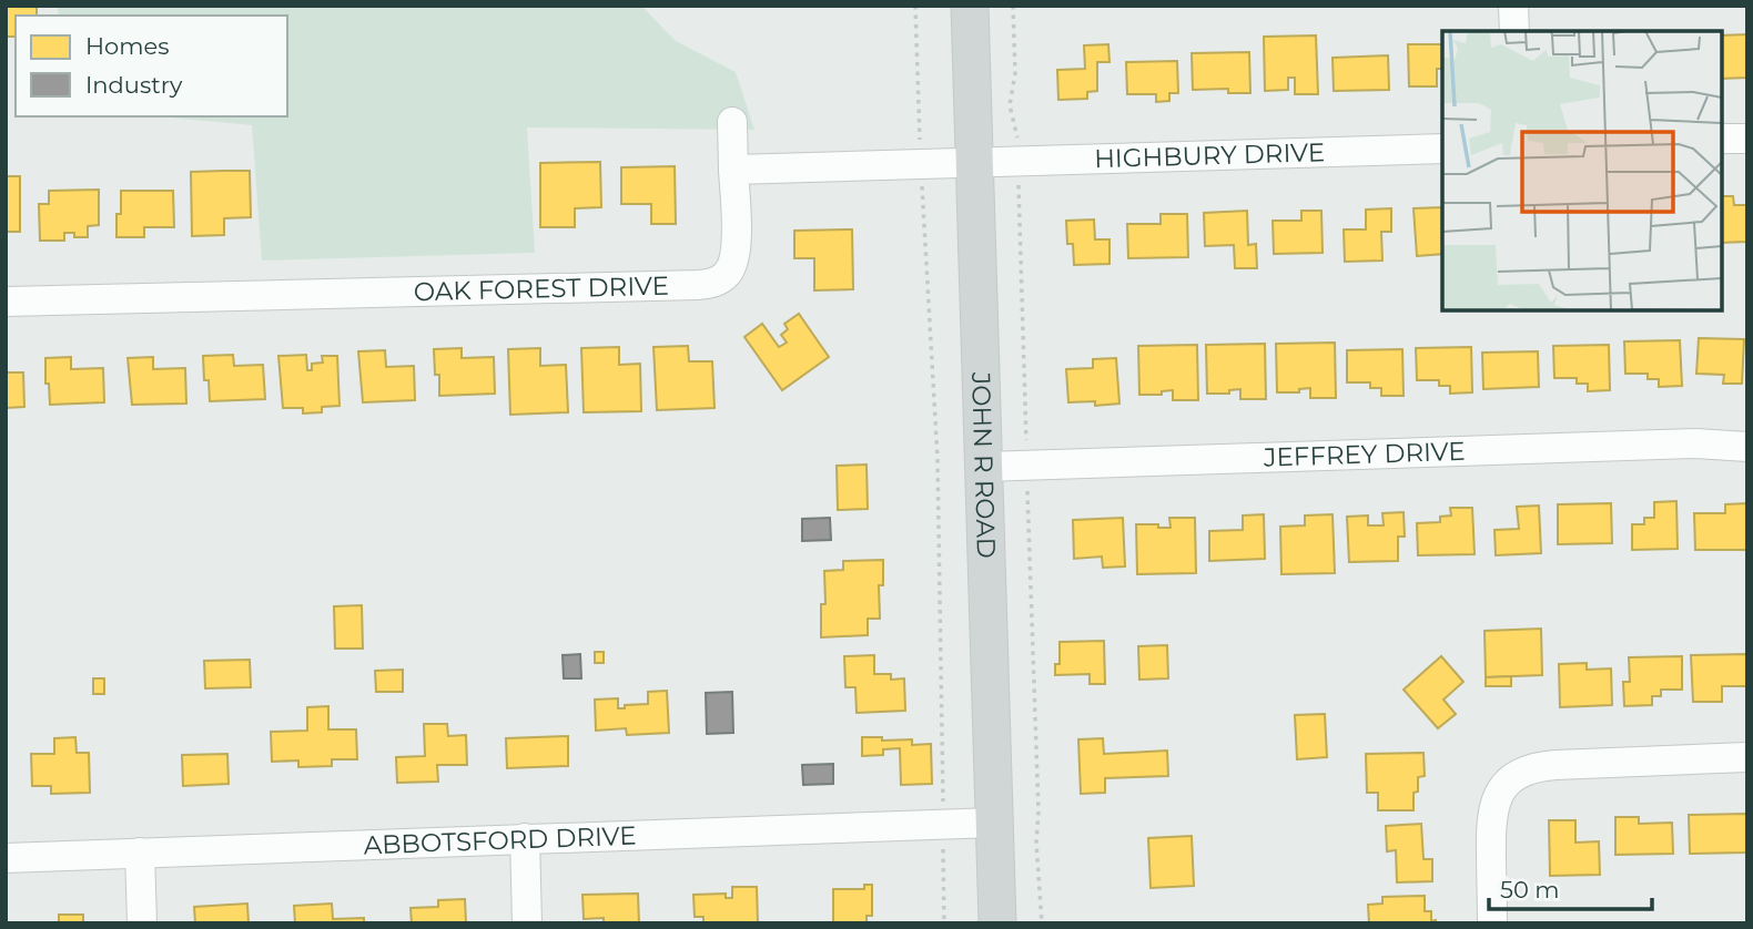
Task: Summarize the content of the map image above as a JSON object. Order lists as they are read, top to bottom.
{
  "streets": {
    "main road": ["JOHN R ROAD"],
    "street": [
      "HIGHBURY DRIVE",
      "OAK FOREST DRIVE",
      "JEFFREY DRIVE",
      "ABBOTSFORD DRIVE"
    ]
  },
  "crossings": [
    ["HIGHBURY DRIVE", "JOHN R ROAD"],
    ["JEFFREY DRIVE", "JOHN R ROAD"],
    ["JOHN R ROAD", "ABBOTSFORD DRIVE"]
  ],
  "legend": ["Homes", "Industry"],
  "scale_bar": "50 m"
}
